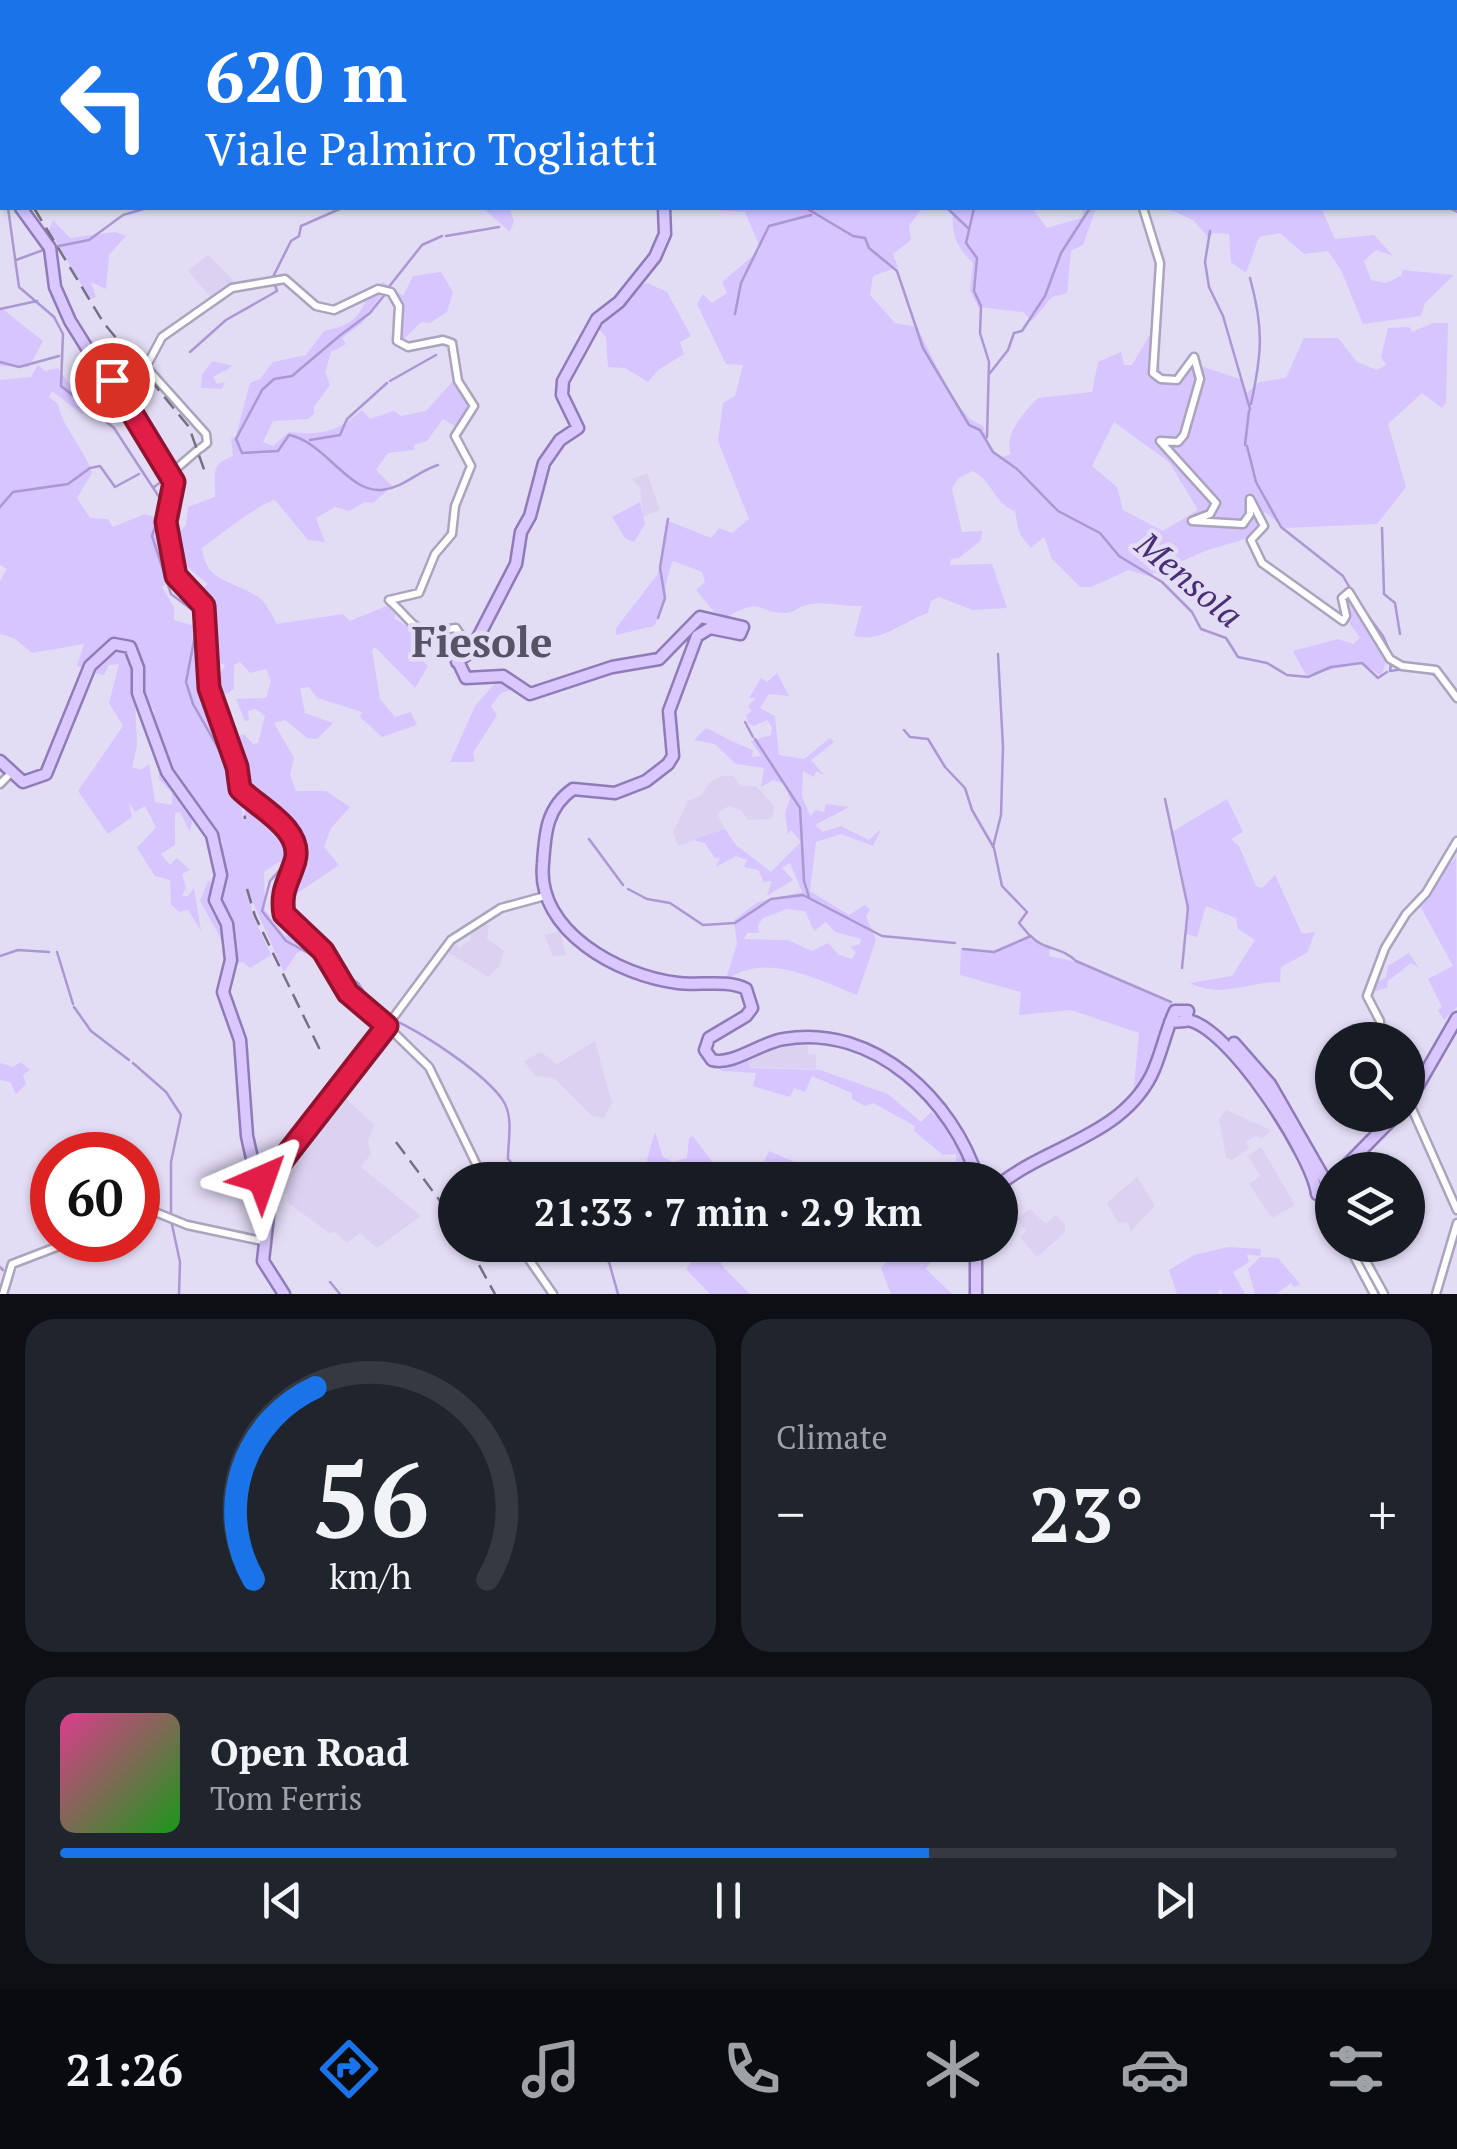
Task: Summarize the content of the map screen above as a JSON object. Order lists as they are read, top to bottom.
{
  "districts": ["Fiesole"],
  "water": ["Mensola"],
  "page": {
    "turn": ["620 m", "Viale Palmiro Togliatti"],
    "limit": "60",
    "trip": "21:33 · 7 min · 2.9 km",
    "tile": "Climate",
    "heat": ["−", "23°", "+"],
    "song": ["Open Road", "Tom Ferris"],
    "tabs": "21:26",
    "gauge": ["56", "km/h"]
  }
}
